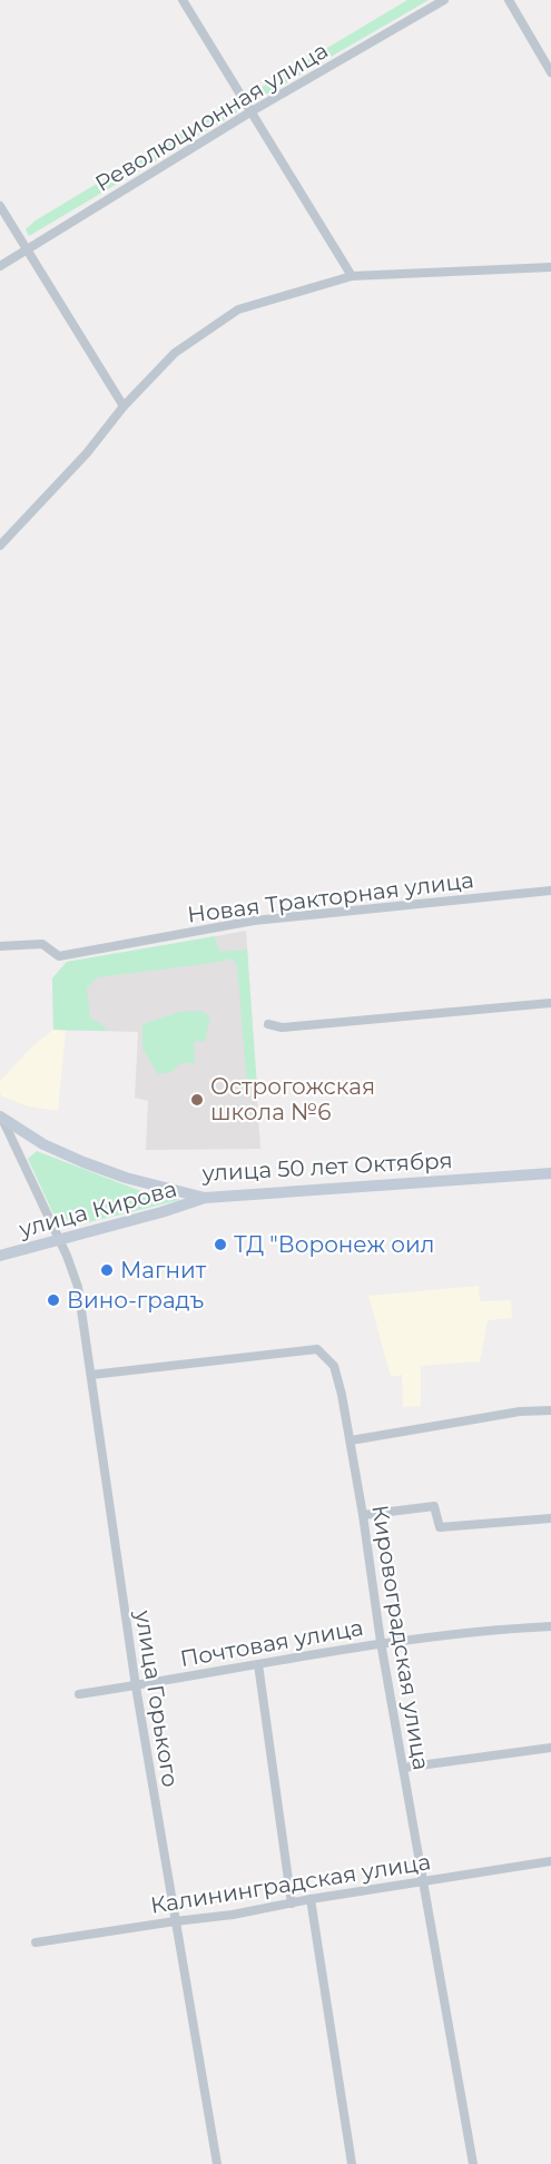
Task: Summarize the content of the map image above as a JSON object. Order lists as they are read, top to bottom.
{
  "streets": {
    "main road": ["улица 50 лет Октября", "улица Кирова"],
    "street": [
      "Революционная улица",
      "Новая Тракторная улица",
      "Кировоградская улица",
      "Почтовая улица",
      "улица Горького",
      "Калининградская улица"
    ]
  },
  "crossings": [
    ["улица 50 лет Октября", "улица Кирова"],
    ["улица 50 лет Октября", "улица Горького"],
    ["улица Кирова", "улица Горького"],
    ["Кировоградская улица", "Почтовая улица"],
    ["Кировоградская улица", "улица Горького"],
    ["Кировоградская улица", "Калининградская улица"],
    ["Почтовая улица", "улица Горького"],
    ["улица Горького", "Калининградская улица"]
  ],
  "places": [
    "Острогожская школа №6",
    "ТД \"Воронеж оил",
    "Магнит",
    "Вино-градъ"
  ]
}
